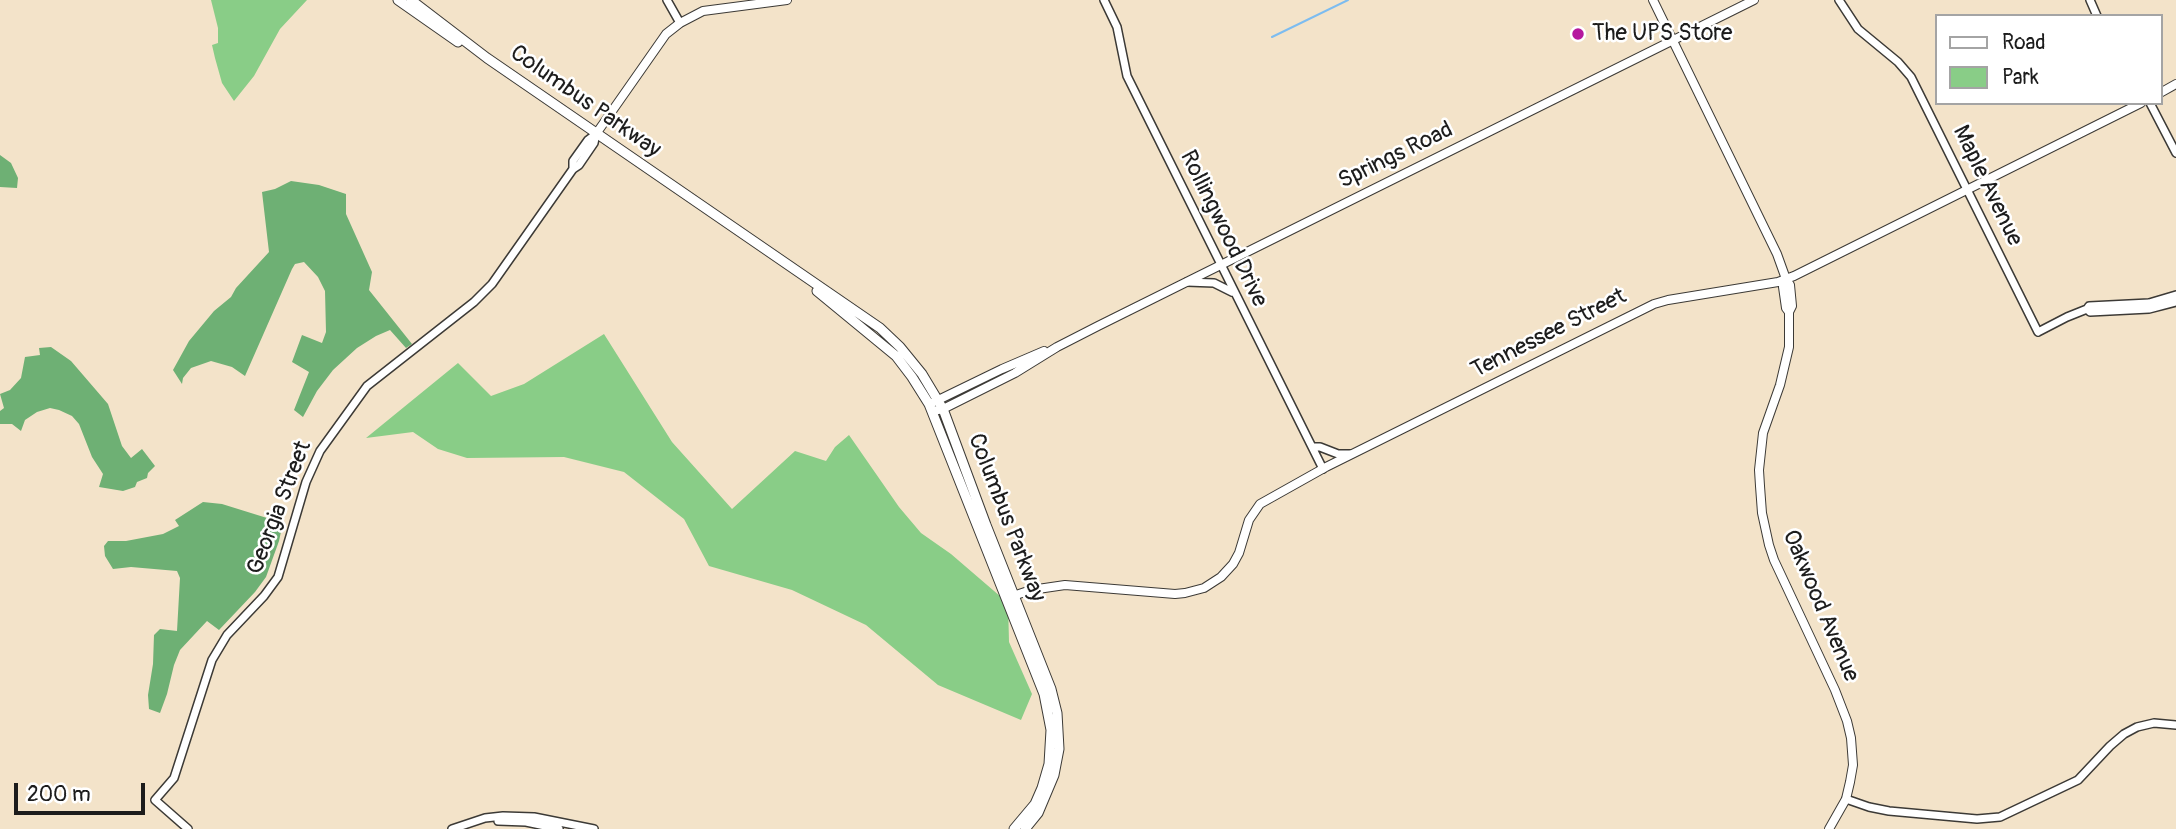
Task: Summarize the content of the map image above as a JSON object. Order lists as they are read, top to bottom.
{
  "streets": {
    "main road": [
      "Columbus Parkway",
      "Springs Road",
      "Tennessee Street",
      "Georgia Street",
      "Oakwood Avenue"
    ],
    "street": ["Maple Avenue", "Rollingwood Drive"]
  },
  "crossings": [
    ["Columbus Parkway", "Springs Road"],
    ["Columbus Parkway", "Tennessee Street"],
    ["Columbus Parkway", "Georgia Street"],
    ["Springs Road", "Rollingwood Drive"],
    ["Springs Road", "Oakwood Avenue"],
    ["Maple Avenue", "Tennessee Street"],
    ["Rollingwood Drive", "Tennessee Street"],
    ["Tennessee Street", "Oakwood Avenue"]
  ],
  "places": ["The UPS Store"],
  "legend": ["Road", "Park"],
  "scale_bar": "200 m"
}
